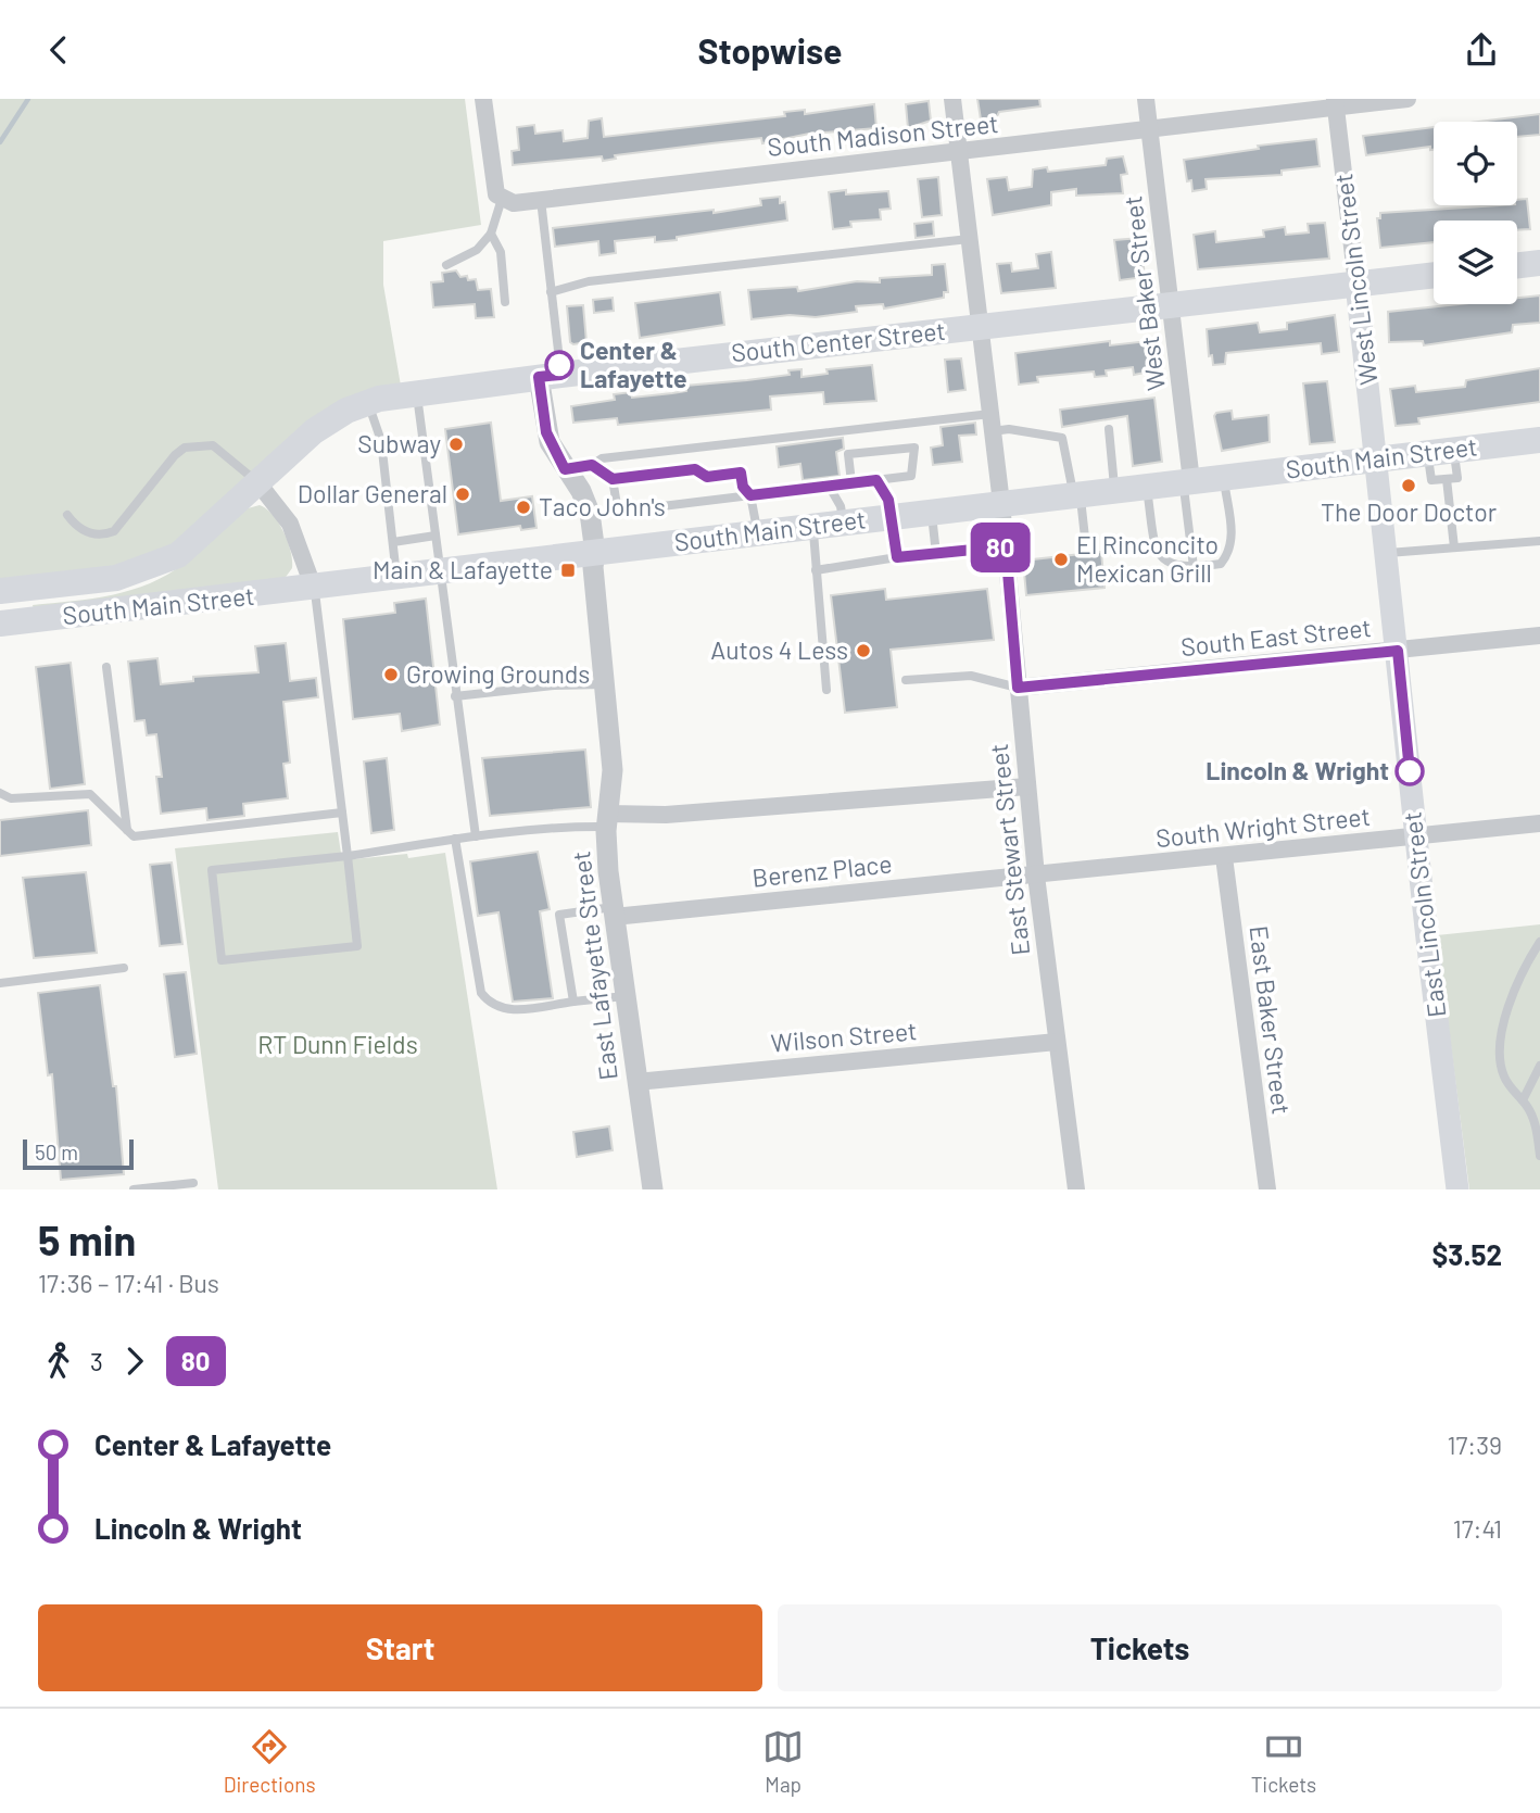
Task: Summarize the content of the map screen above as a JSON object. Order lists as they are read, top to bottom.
{
  "streets": {
    "main road": [
      "West Lincoln Street",
      "South Center Street",
      "South Main Street",
      "East Lincoln Street"
    ],
    "street": [
      "South Madison Street",
      "West Baker Street",
      "South East Street",
      "South Wright Street",
      "East Stewart Street",
      "Berenz Place",
      "East Lafayette Street",
      "East Baker Street",
      "Wilson Street"
    ]
  },
  "crossings": [
    ["South Madison Street", "West Lincoln Street"],
    ["South Madison Street", "West Baker Street"],
    ["South Madison Street", "East Stewart Street"],
    ["West Lincoln Street", "South Center Street"],
    ["West Lincoln Street", "South Main Street"],
    ["West Lincoln Street", "East Lincoln Street"],
    ["West Baker Street", "South Center Street"],
    ["West Baker Street", "South Main Street"],
    ["South Center Street", "South Main Street"],
    ["South Center Street", "East Stewart Street"],
    ["South Center Street", "East Lafayette Street"],
    ["South Main Street", "East Stewart Street"],
    ["South Main Street", "East Lincoln Street"],
    ["South Main Street", "East Lafayette Street"],
    ["South East Street", "East Stewart Street"],
    ["South East Street", "East Lincoln Street"],
    ["South Wright Street", "East Stewart Street"],
    ["South Wright Street", "Berenz Place"],
    ["South Wright Street", "East Lincoln Street"],
    ["South Wright Street", "East Baker Street"],
    ["East Stewart Street", "Berenz Place"],
    ["East Stewart Street", "Wilson Street"],
    ["Berenz Place", "East Lafayette Street"],
    ["East Lafayette Street", "Wilson Street"]
  ],
  "parks": ["RT Dunn Fields"],
  "places": {
    "other": [
      "Center & Lafayette",
      "Subway",
      "The Door Doctor",
      "Dollar General",
      "Taco John's",
      "El Rinconcito Mexican Grill",
      "Autos 4 Less",
      "Growing Grounds",
      "Lincoln & Wright"
    ],
    "transit": ["Main & Lafayette"]
  },
  "lines": ["bus line 80"],
  "scale_bar": "50 m",
  "page": {
    "header": "Stopwise",
    "on_map": "80",
    "scale": "50 m",
    "heading": ["5 min", "17:36 – 17:41 · Bus", "$3.52"],
    "legs": ["3", "80"],
    "list": [
      {
        "name": "Center & Lafayette",
        "value": "17:39"
      },
      {
        "name": "Lincoln & Wright",
        "value": "17:41"
      }
    ],
    "buttons": ["Start", "Tickets"],
    "tabs": ["Directions", "Map", "Tickets"]
  }
}
